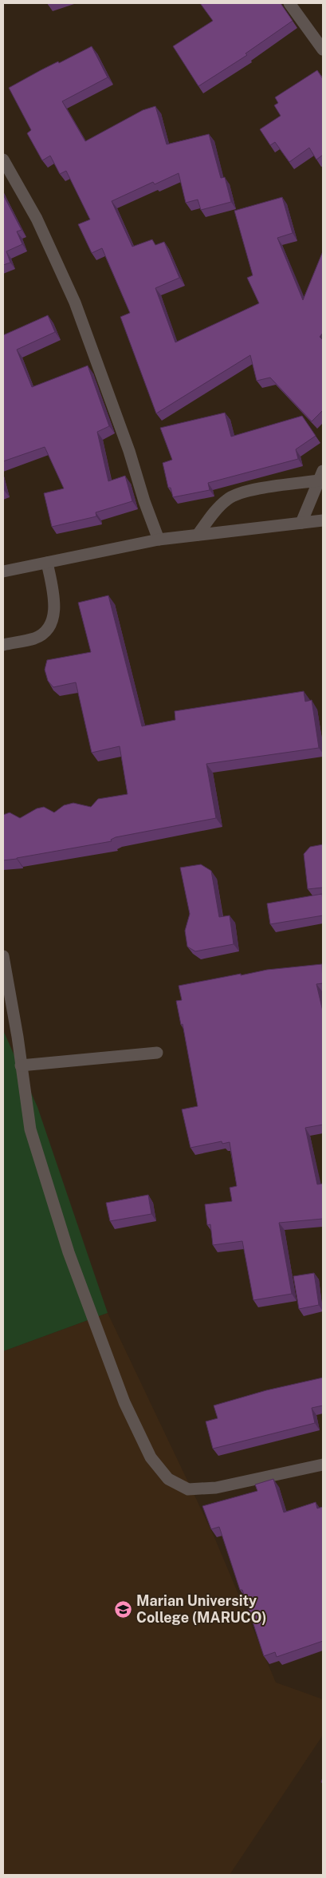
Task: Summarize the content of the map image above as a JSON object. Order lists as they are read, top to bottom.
{
  "places": {
    "school or university": ["Marian University College (MARUCO)"]
  }
}
